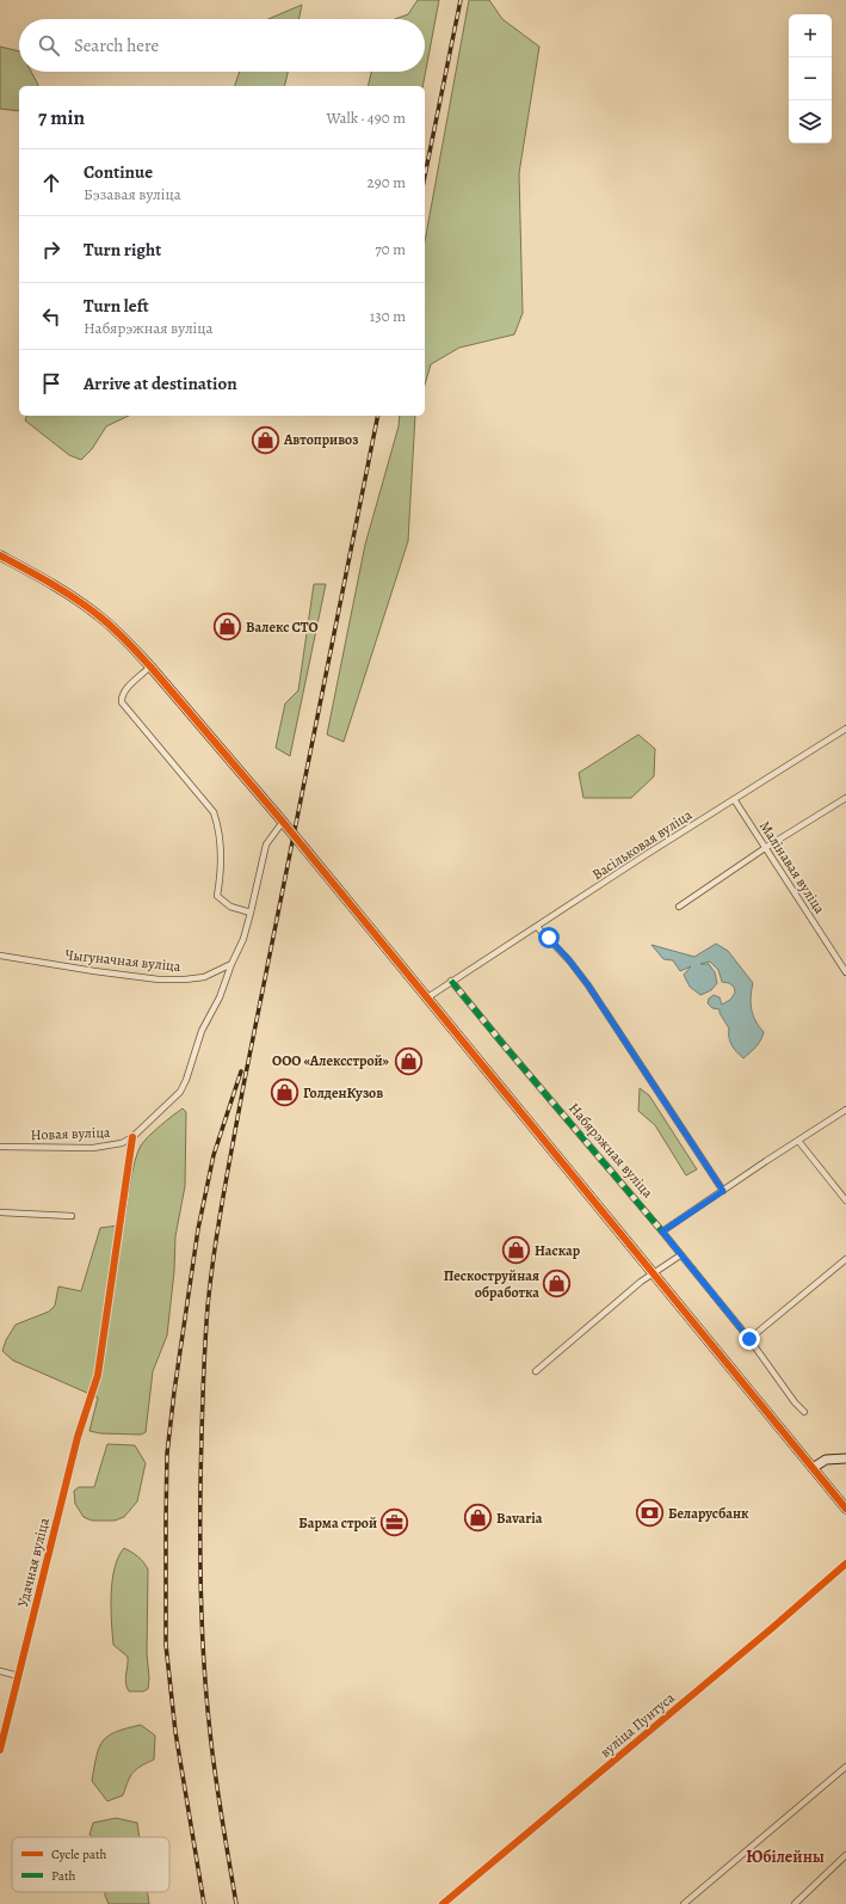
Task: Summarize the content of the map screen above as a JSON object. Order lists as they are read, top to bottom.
{
  "streets": {
    "street": [
      "Васільковая вуліца",
      "Малінавая вуліца",
      "Чыгуначная вуліца",
      "Новая вуліца",
      "Набярэжная вуліца",
      "Удачная вуліца",
      "вуліца Пунтуса"
    ]
  },
  "crossings": [
    ["Васільковая вуліца", "Малінавая вуліца"],
    ["Васільковая вуліца", "Набярэжная вуліца"],
    ["Чыгуначная вуліца", "Новая вуліца"],
    ["Новая вуліца", "Удачная вуліца"]
  ],
  "districts": ["Юбілейны"],
  "places": {
    "shop": [
      "Автопривоз",
      "Валекс СТО",
      "ООО «Алексстрой»",
      "ГолденКузов",
      "Наскар",
      "Пескоструйная обработка",
      "Bavaria"
    ],
    "bank": ["Беларусбанк"],
    "office": ["Барма строй"]
  },
  "legend": ["Cycle path", "Path"],
  "page": {
    "map_buttons": ["+", "−"],
    "search": "Search here",
    "heading": ["7 min", "Walk · 490 m"],
    "list": [
      ["Continue", "Бэзавая вуліца", "290 m"],
      ["Turn right", "70 m"],
      ["Turn left", "Набярэжная вуліца", "130 m"],
      "Arrive at destination"
    ]
  }
}
